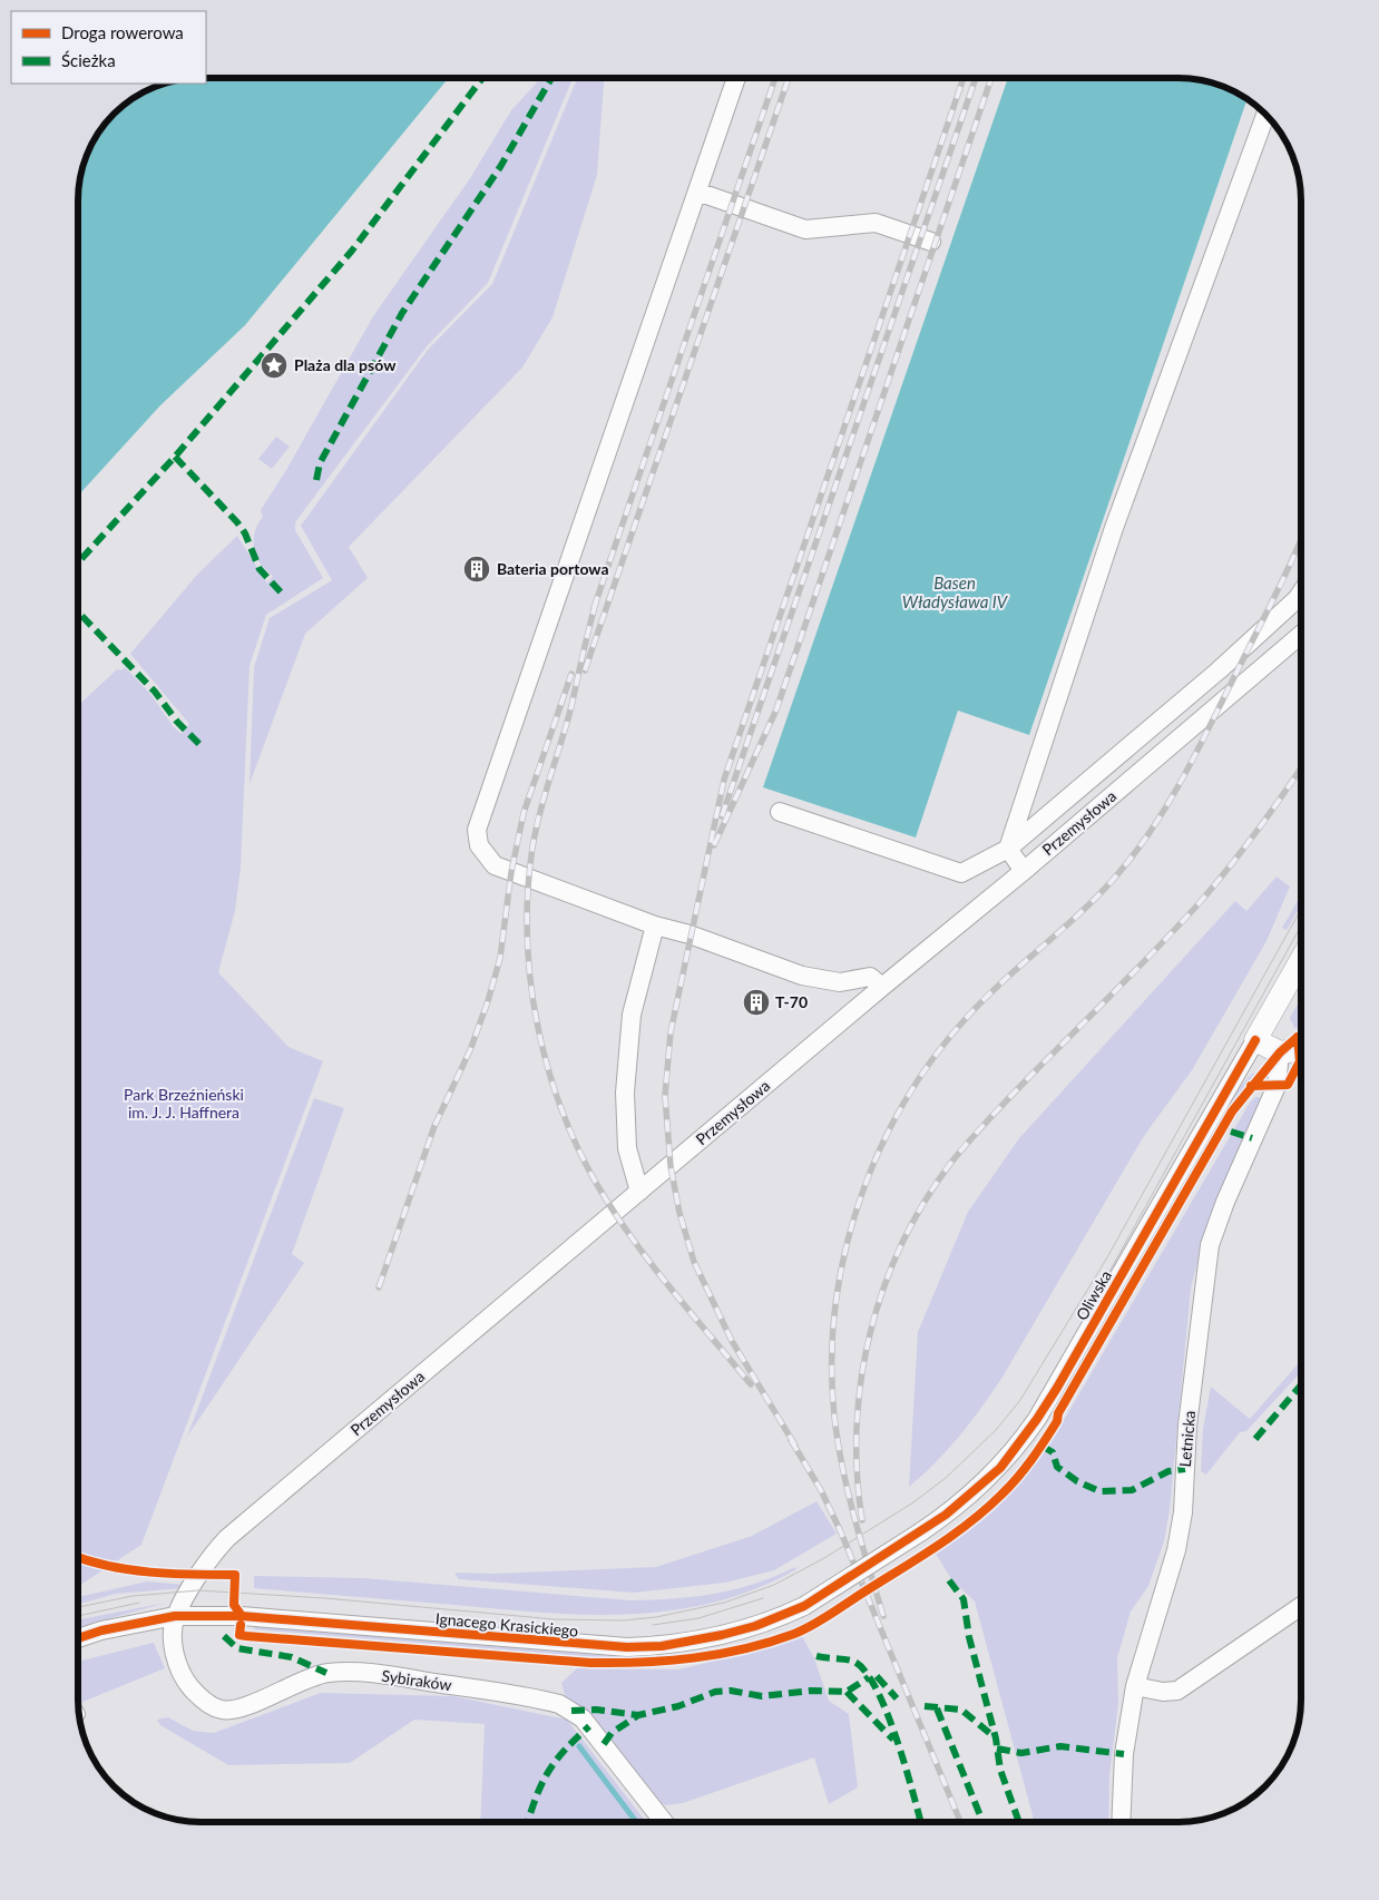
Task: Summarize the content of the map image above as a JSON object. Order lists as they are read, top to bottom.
{
  "streets": {
    "main road": ["Oliwska"],
    "street": [
      "Przemysłowa",
      "Letnicka",
      "Ignacego Krasickiego",
      "Sybiraków"
    ]
  },
  "crossings": [
    ["Przemysłowa", "Ignacego Krasickiego"],
    ["Przemysłowa", "Sybiraków"],
    ["Oliwska", "Ignacego Krasickiego"],
    ["Ignacego Krasickiego", "Sybiraków"]
  ],
  "water": ["Basen Władysława IV"],
  "parks": ["Park Brzeźnieński im. J. J. Haffnera"],
  "places": {
    "place": ["Plaża dla psów"],
    "building": ["Bateria portowa", "T-70"]
  },
  "legend": ["Droga rowerowa", "Ścieżka"]
}
